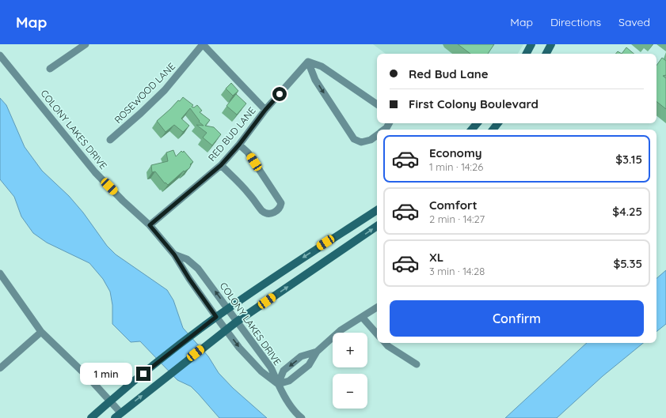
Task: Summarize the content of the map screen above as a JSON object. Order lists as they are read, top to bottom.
{
  "streets": {
    "street": ["ROSEWOOD LANE", "COLONY LAKES DRIVE", "RED BUD LANE"]
  },
  "crossings": [
    ["COLONY LAKES DRIVE", "RED BUD LANE"]
  ],
  "page": {
    "header": "Map",
    "nav": ["Map", "Directions", "Saved"],
    "banner": ["Red Bud Lane", "First Colony Boulevard"],
    "list": [
      {
        "name": "Economy",
        "note": "1 min · 14:26",
        "value": "$3.15"
      },
      {
        "name": "Comfort",
        "note": "2 min · 14:27",
        "value": "$4.25"
      },
      {
        "name": "XL",
        "note": "3 min · 14:28",
        "value": "$5.35"
      }
    ],
    "buttons": "Confirm",
    "map_buttons": ["+", "−"],
    "bubble": "1 min"
  }
}
